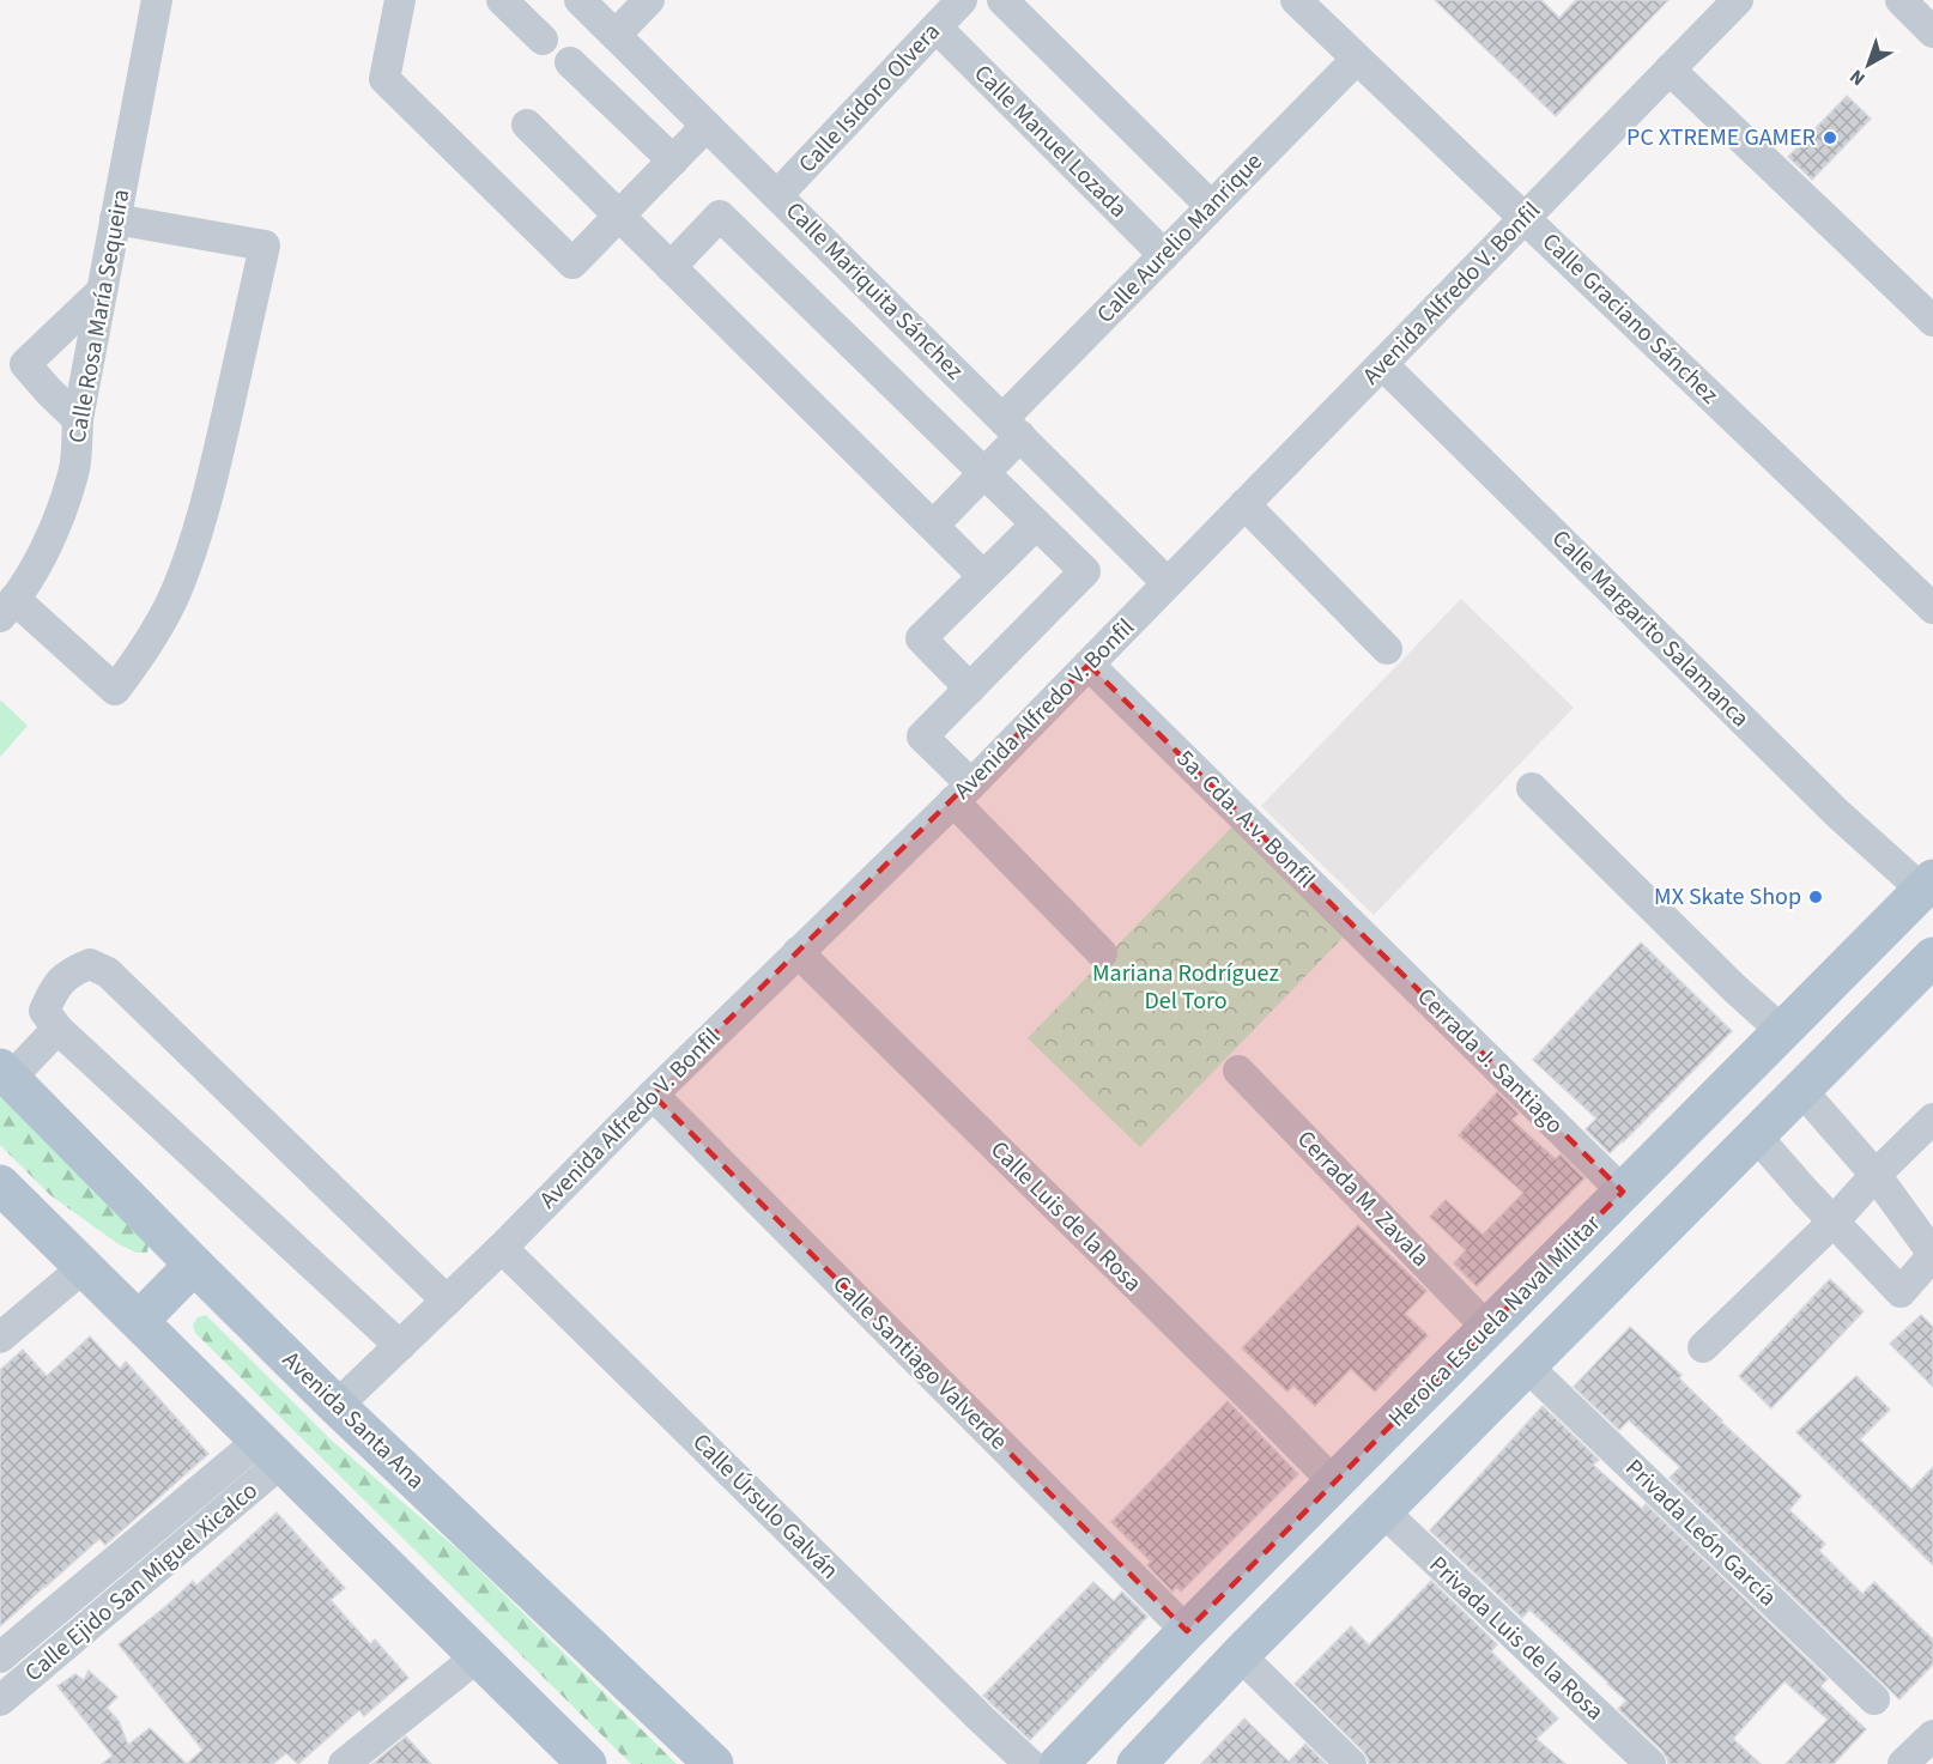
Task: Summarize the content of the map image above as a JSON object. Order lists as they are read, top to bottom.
{
  "streets": {
    "main road": ["Heroica Escuela Naval Militar", "Avenida Santa Ana"],
    "street": [
      "Calle Isidoro Olvera",
      "Calle Manuel Lozada",
      "Calle Aurelio Manrique",
      "Calle Mariquita Sánchez",
      "Avenida Alfredo V. Bonfil",
      "Calle Rosa María Sequeira",
      "Calle Graciano Sánchez",
      "Calle Margarito Salamanca",
      "5a. Cda. A.v. Bonfil",
      "Cerrada J. Santiago",
      "Cerrada M. Zavala",
      "Calle Luis de la Rosa",
      "Calle Santiago Valverde",
      "Calle Úrsulo Galván",
      "Privada León García",
      "Calle Ejido San Miguel Xicalco",
      "Privada Luis de la Rosa"
    ]
  },
  "crossings": [
    ["Calle Isidoro Olvera", "Calle Manuel Lozada"],
    ["Calle Isidoro Olvera", "Calle Mariquita Sánchez"],
    ["Calle Manuel Lozada", "Calle Aurelio Manrique"],
    ["Calle Aurelio Manrique", "Calle Mariquita Sánchez"],
    ["Calle Aurelio Manrique", "Calle Graciano Sánchez"],
    ["Calle Mariquita Sánchez", "Avenida Alfredo V. Bonfil"],
    ["Avenida Alfredo V. Bonfil", "Calle Graciano Sánchez"],
    ["Avenida Alfredo V. Bonfil", "Calle Margarito Salamanca"],
    ["Avenida Alfredo V. Bonfil", "5a. Cda. A.v. Bonfil"],
    ["Avenida Alfredo V. Bonfil", "Calle Luis de la Rosa"],
    ["Avenida Alfredo V. Bonfil", "Calle Santiago Valverde"],
    ["Avenida Alfredo V. Bonfil", "Avenida Santa Ana"],
    ["Avenida Alfredo V. Bonfil", "Calle Úrsulo Galván"],
    ["Calle Margarito Salamanca", "Heroica Escuela Naval Militar"],
    ["5a. Cda. A.v. Bonfil", "Cerrada J. Santiago"],
    ["Cerrada J. Santiago", "Heroica Escuela Naval Militar"],
    ["Cerrada M. Zavala", "Heroica Escuela Naval Militar"],
    ["Calle Luis de la Rosa", "Heroica Escuela Naval Militar"],
    ["Heroica Escuela Naval Militar", "Calle Santiago Valverde"]
  ],
  "parks": ["Mariana Rodríguez Del Toro"],
  "places": ["PC XTREME GAMER", "MX Skate Shop"],
  "north": "bottom left"
}
